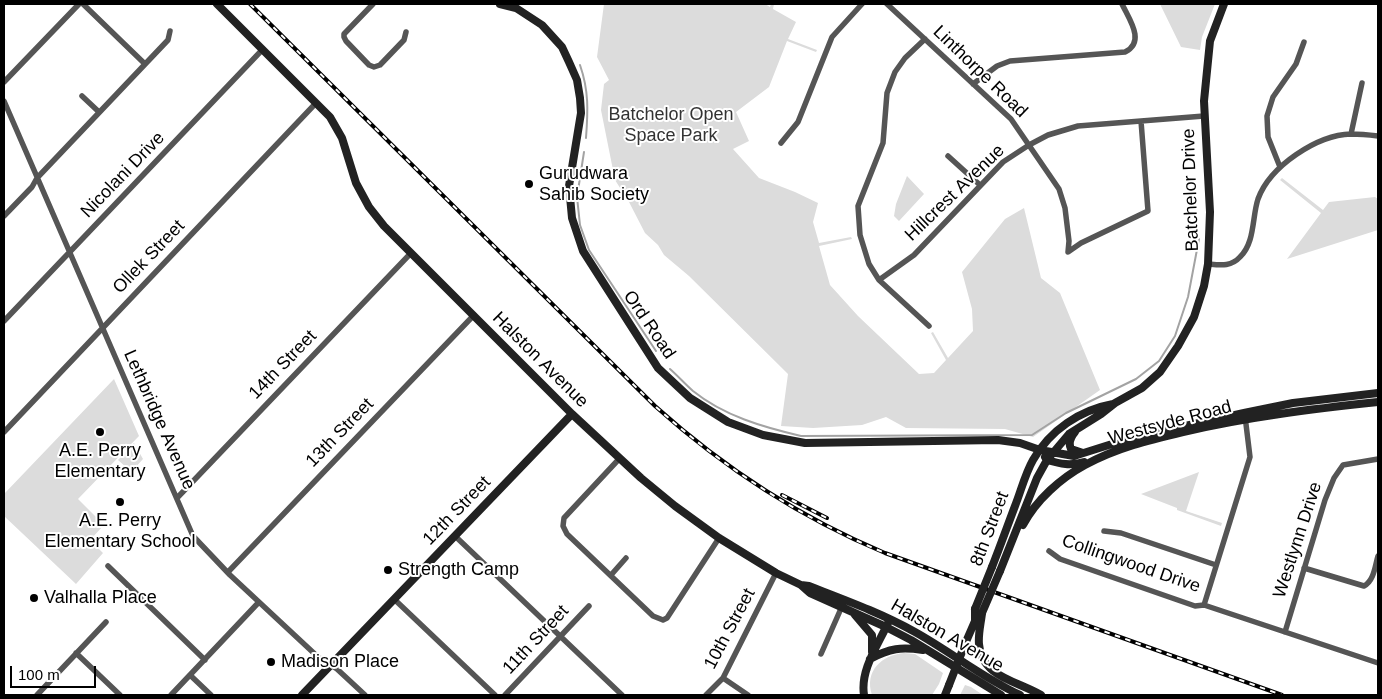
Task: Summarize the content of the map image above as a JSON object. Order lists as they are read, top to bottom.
{
  "streets": {
    "main road": [
      "Batchelor Drive",
      "Ord Road",
      "Halston Avenue",
      "Westsyde Road",
      "12th Street",
      "8th Street"
    ],
    "street": [
      "Linthorpe Road",
      "Nicolani Drive",
      "Hillcrest Avenue",
      "Ollek Street",
      "14th Street",
      "Lethbridge Avenue",
      "13th Street",
      "Westlynn Drive",
      "Collingwood Drive",
      "10th Street",
      "11th Street"
    ]
  },
  "crossings": [
    ["Linthorpe Road", "Hillcrest Avenue"],
    ["Nicolani Drive", "Halston Avenue"],
    ["Nicolani Drive", "Lethbridge Avenue"],
    ["Batchelor Drive", "Hillcrest Avenue"],
    ["Batchelor Drive", "Ord Road"],
    ["Batchelor Drive", "Westsyde Road"],
    ["Batchelor Drive", "8th Street"],
    ["Ollek Street", "Halston Avenue"],
    ["Ollek Street", "Lethbridge Avenue"],
    ["Ord Road", "Westsyde Road"],
    ["Ord Road", "8th Street"],
    ["Halston Avenue", "14th Street"],
    ["Halston Avenue", "13th Street"],
    ["Halston Avenue", "12th Street"],
    ["Halston Avenue", "10th Street"],
    ["14th Street", "Lethbridge Avenue"],
    ["Lethbridge Avenue", "13th Street"],
    ["Lethbridge Avenue", "12th Street"],
    ["Westsyde Road", "8th Street"],
    ["Westsyde Road", "Collingwood Drive"],
    ["Westlynn Drive", "Collingwood Drive"]
  ],
  "parks": ["Batchelor Open Space Park"],
  "places": [
    "Gurudwara Sahib Society",
    "A.E. Perry Elementary",
    "A.E. Perry Elementary School",
    "Strength Camp",
    "Valhalla Place",
    "Madison Place"
  ],
  "scale_bar": "100 m"
}
